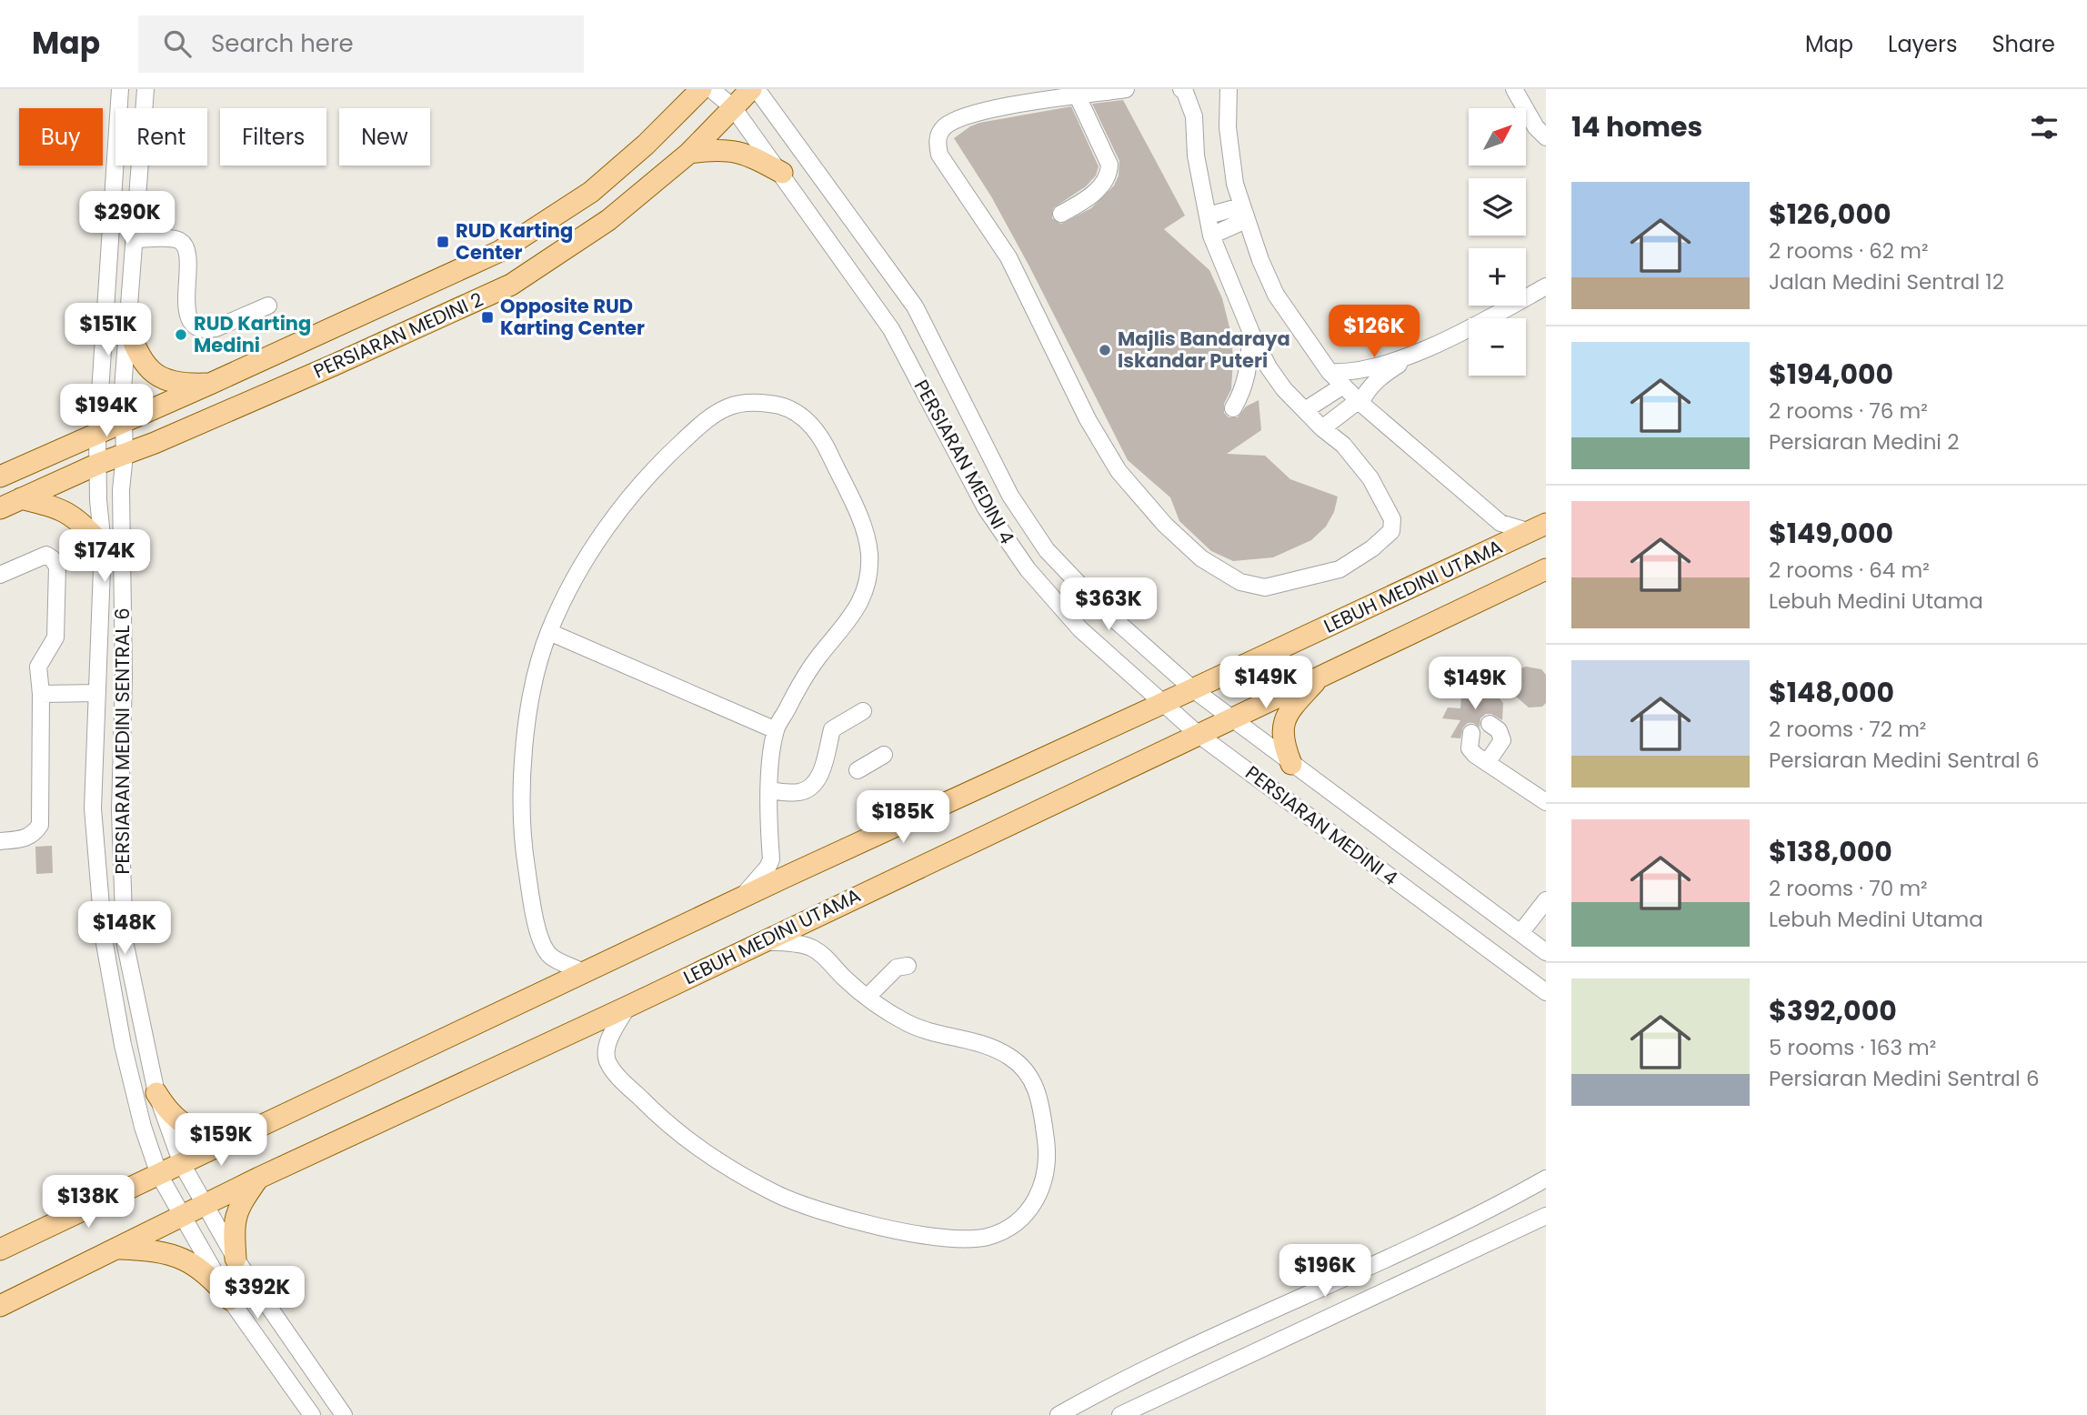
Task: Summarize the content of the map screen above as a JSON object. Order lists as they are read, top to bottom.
{
  "streets": {
    "main road": ["PERSIARAN MEDINI 2", "LEBUH MEDINI UTAMA"],
    "street": ["PERSIARAN MEDINI 4", "PERSIARAN MEDINI SENTRAL 6"]
  },
  "crossings": [
    ["PERSIARAN MEDINI 2", "PERSIARAN MEDINI 4"],
    ["PERSIARAN MEDINI 2", "PERSIARAN MEDINI SENTRAL 6"],
    ["PERSIARAN MEDINI 4", "LEBUH MEDINI UTAMA"],
    ["LEBUH MEDINI UTAMA", "PERSIARAN MEDINI SENTRAL 6"]
  ],
  "places": {
    "transit": ["RUD Karting Center", "Opposite RUD Karting Center"],
    "other": ["RUD Karting Medini", "Majlis Bandaraya Iskandar Puteri"]
  },
  "north": "top right",
  "page": {
    "header": "Map",
    "search": "Search here",
    "nav": ["Map", "Layers", "Share"],
    "heading": "14 homes",
    "map_buttons": ["+", "−"],
    "chip": [
      "Buy",
      "Rent",
      "Filters",
      "New"
    ],
    "list": [
      {
        "name": "$126,000",
        "note": "2 rooms · 62 m² · Jalan Medini Sentral 12"
      },
      {
        "name": "$194,000",
        "note": "2 rooms · 76 m² · Persiaran Medini 2"
      },
      {
        "name": "$149,000",
        "note": "2 rooms · 64 m² · Lebuh Medini Utama"
      },
      {
        "name": "$148,000",
        "note": "2 rooms · 72 m² · Persiaran Medini Sentral 6"
      },
      {
        "name": "$138,000",
        "note": "2 rooms · 70 m² · Lebuh Medini Utama"
      },
      {
        "name": "$392,000",
        "note": "5 rooms · 163 m² · Persiaran Medini Sentral 6"
      }
    ],
    "price": [
      "$290K",
      "$151K",
      "$126K",
      "$194K",
      "$174K",
      "$363K",
      "$149K",
      "$149K",
      "$185K",
      "$148K",
      "$159K",
      "$138K",
      "$196K",
      "$392K"
    ]
  }
}
